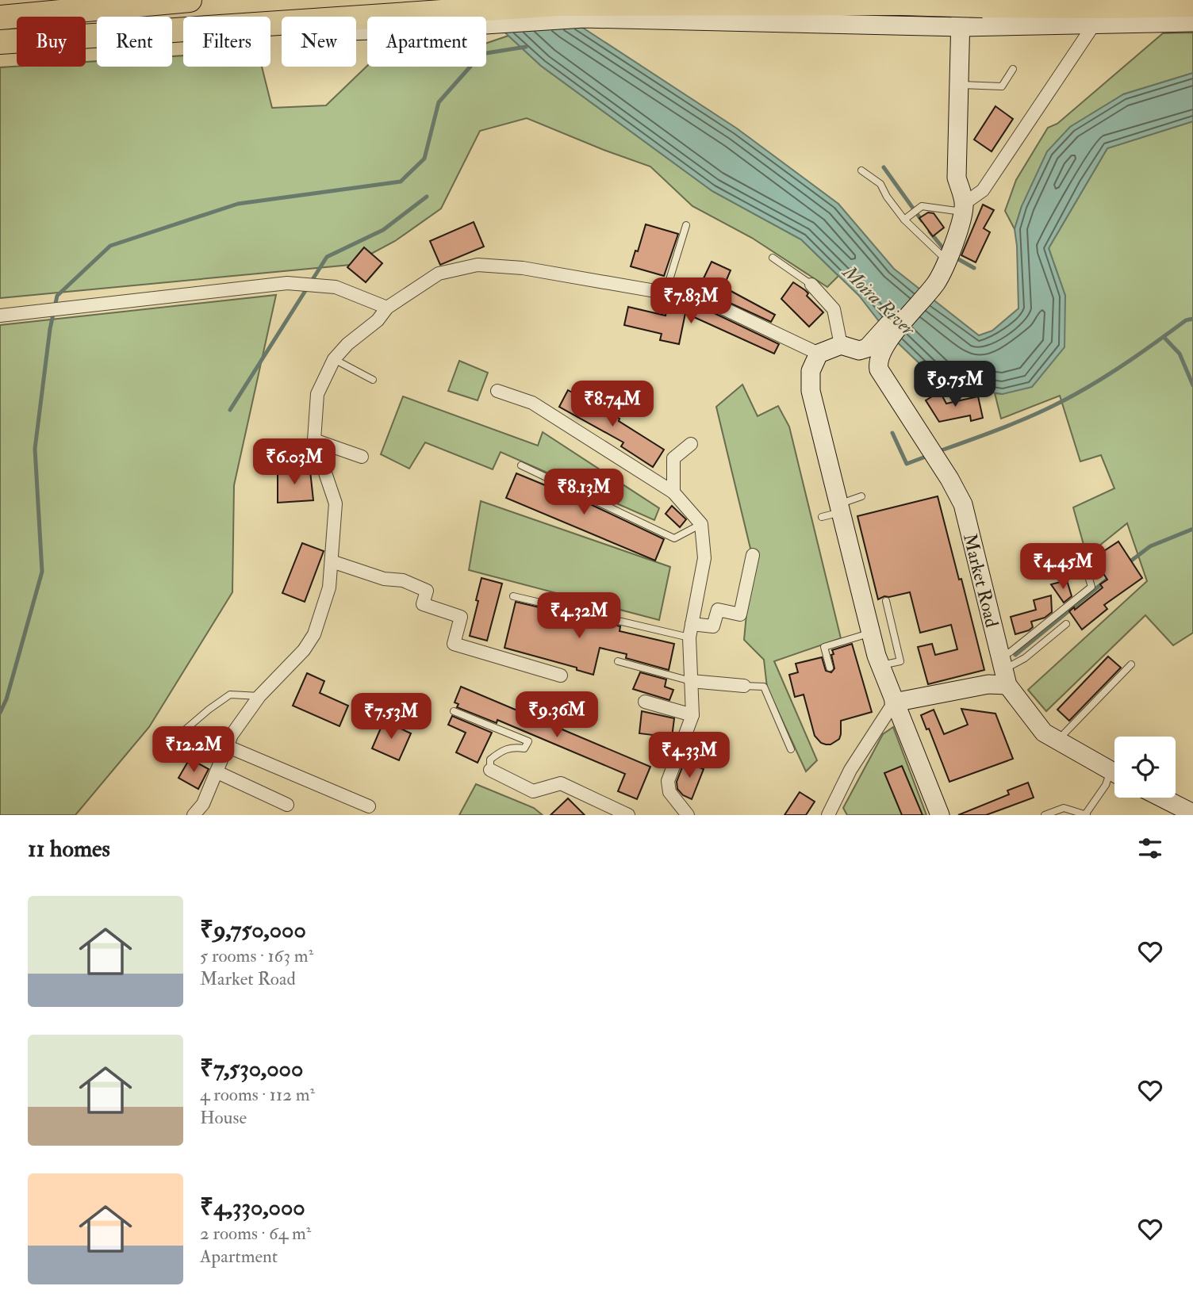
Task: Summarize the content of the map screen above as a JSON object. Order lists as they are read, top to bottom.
{
  "streets": {
    "main road": ["Market Road"]
  },
  "water": ["Moira River"],
  "page": {
    "chip": [
      "Buy",
      "Rent",
      "Filters",
      "New",
      "Apartment"
    ],
    "price": [
      "₹7.83M",
      "₹9.75M",
      "₹8.74M",
      "₹6.03M",
      "₹8.13M",
      "₹4.45M",
      "₹4.32M",
      "₹9.36M",
      "₹7.53M",
      "₹12.2M",
      "₹4.33M"
    ],
    "heading": "11 homes",
    "list": [
      {
        "name": "₹9,750,000",
        "note": "5 rooms · 163 m² · Market Road"
      },
      {
        "name": "₹7,530,000",
        "note": "4 rooms · 112 m² · House"
      },
      {
        "name": "₹4,330,000",
        "note": "2 rooms · 64 m² · Apartment"
      }
    ]
  }
}
